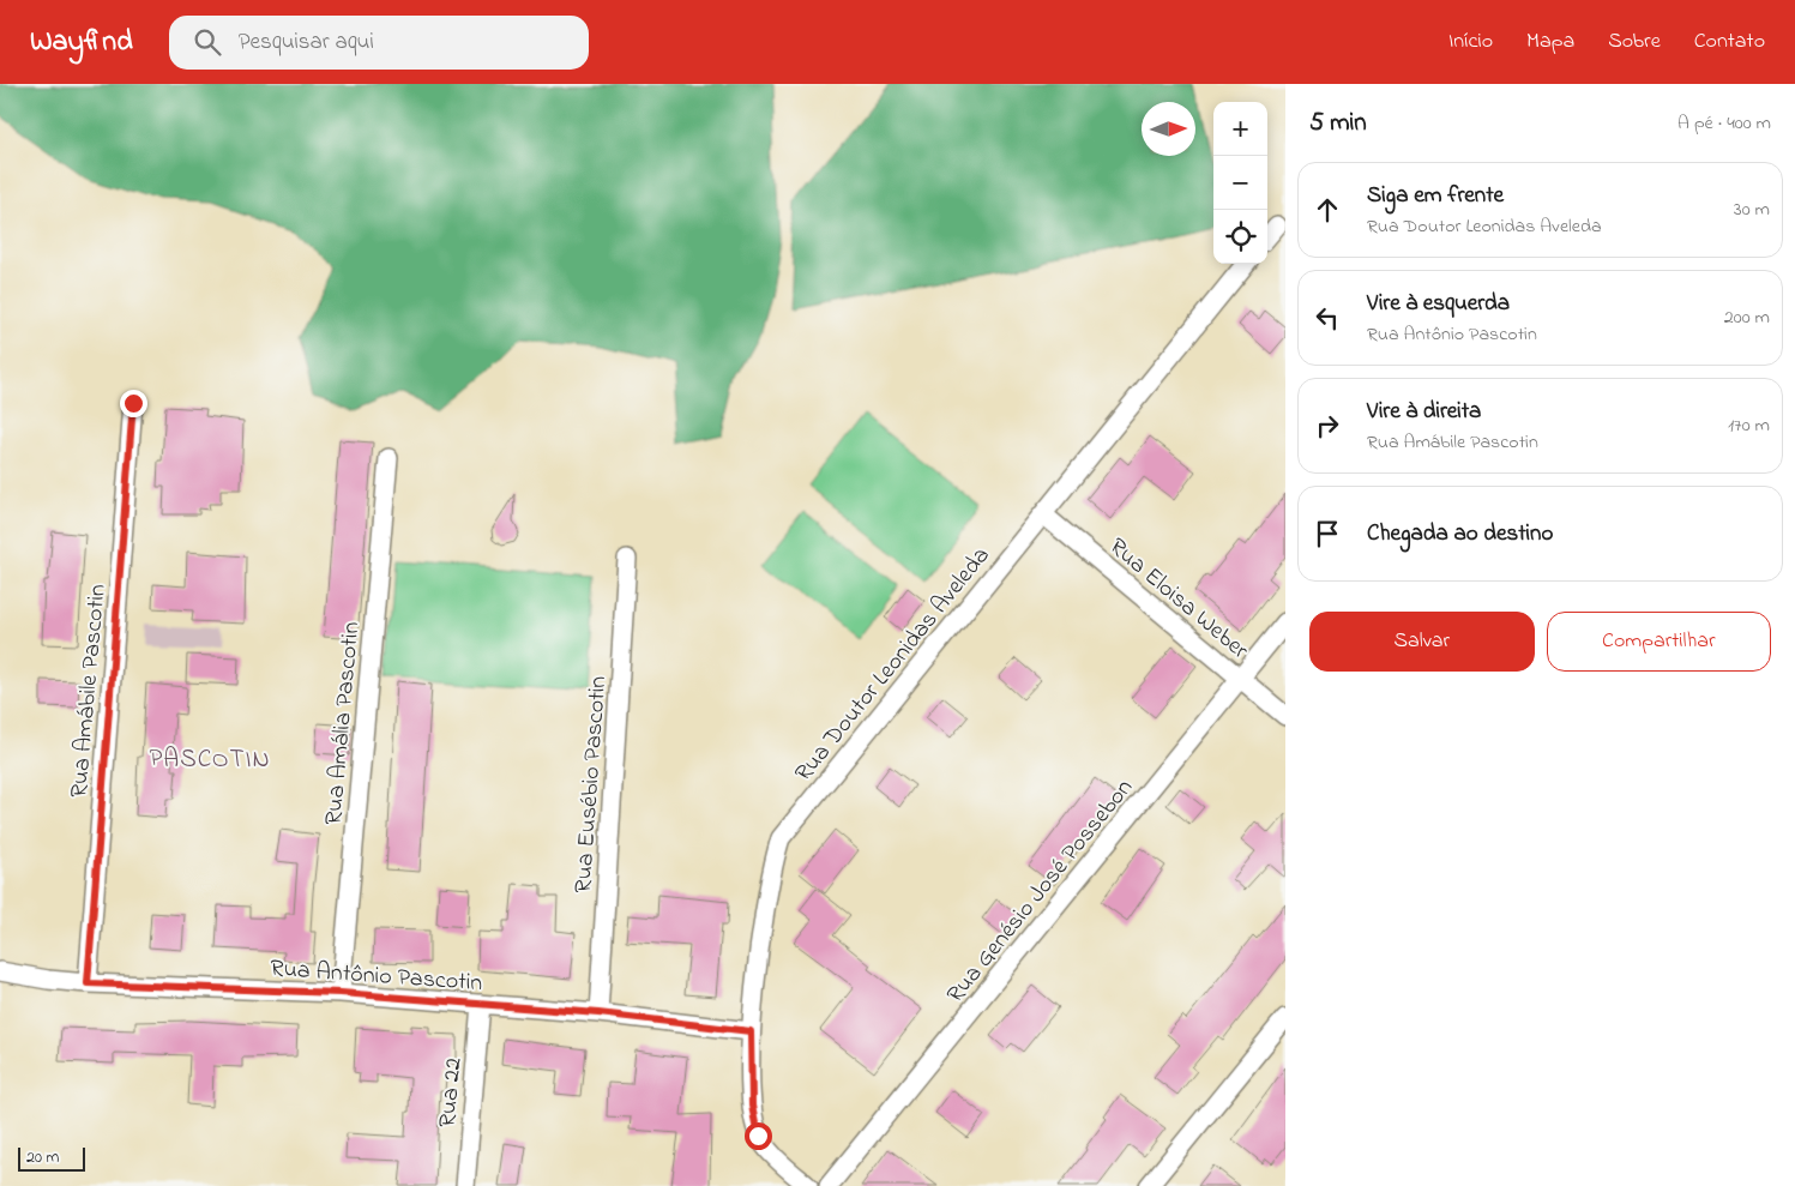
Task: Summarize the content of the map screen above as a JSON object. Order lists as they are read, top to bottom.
{
  "streets": {
    "street": [
      "Rua Eloisa Weber",
      "Rua Doutor Leonidas Aveleda",
      "Rua Amábile Pascotin",
      "Rua Amália Pascotin",
      "Rua Eusébio Pascotin",
      "Rua Genésio José Possebon",
      "Rua Antônio Pascotin",
      "Rua 22"
    ]
  },
  "crossings": [
    ["Rua Eloisa Weber", "Rua Doutor Leonidas Aveleda"],
    ["Rua Eloisa Weber", "Rua Genésio José Possebon"],
    ["Rua Doutor Leonidas Aveleda", "Rua Antônio Pascotin"],
    ["Rua Amábile Pascotin", "Rua Antônio Pascotin"],
    ["Rua Amália Pascotin", "Rua Antônio Pascotin"],
    ["Rua Eusébio Pascotin", "Rua Antônio Pascotin"],
    ["Rua Antônio Pascotin", "Rua 22"]
  ],
  "districts": ["PASCOTIN"],
  "scale_bar": "20 m",
  "north": "right",
  "page": {
    "header": "Wayfind",
    "search": "Pesquisar aqui",
    "nav": [
      "Início",
      "Mapa",
      "Sobre",
      "Contato"
    ],
    "heading": ["5 min", "A pé · 400 m"],
    "map_buttons": ["+", "−"],
    "list": [
      ["Siga em frente", "Rua Doutor Leonidas Aveleda", "30 m"],
      ["Vire à esquerda", "Rua Antônio Pascotin", "200 m"],
      ["Vire à direita", "Rua Amábile Pascotin", "170 m"],
      "Chegada ao destino"
    ],
    "buttons": ["Salvar", "Compartilhar"],
    "scale": "20 m"
  }
}
